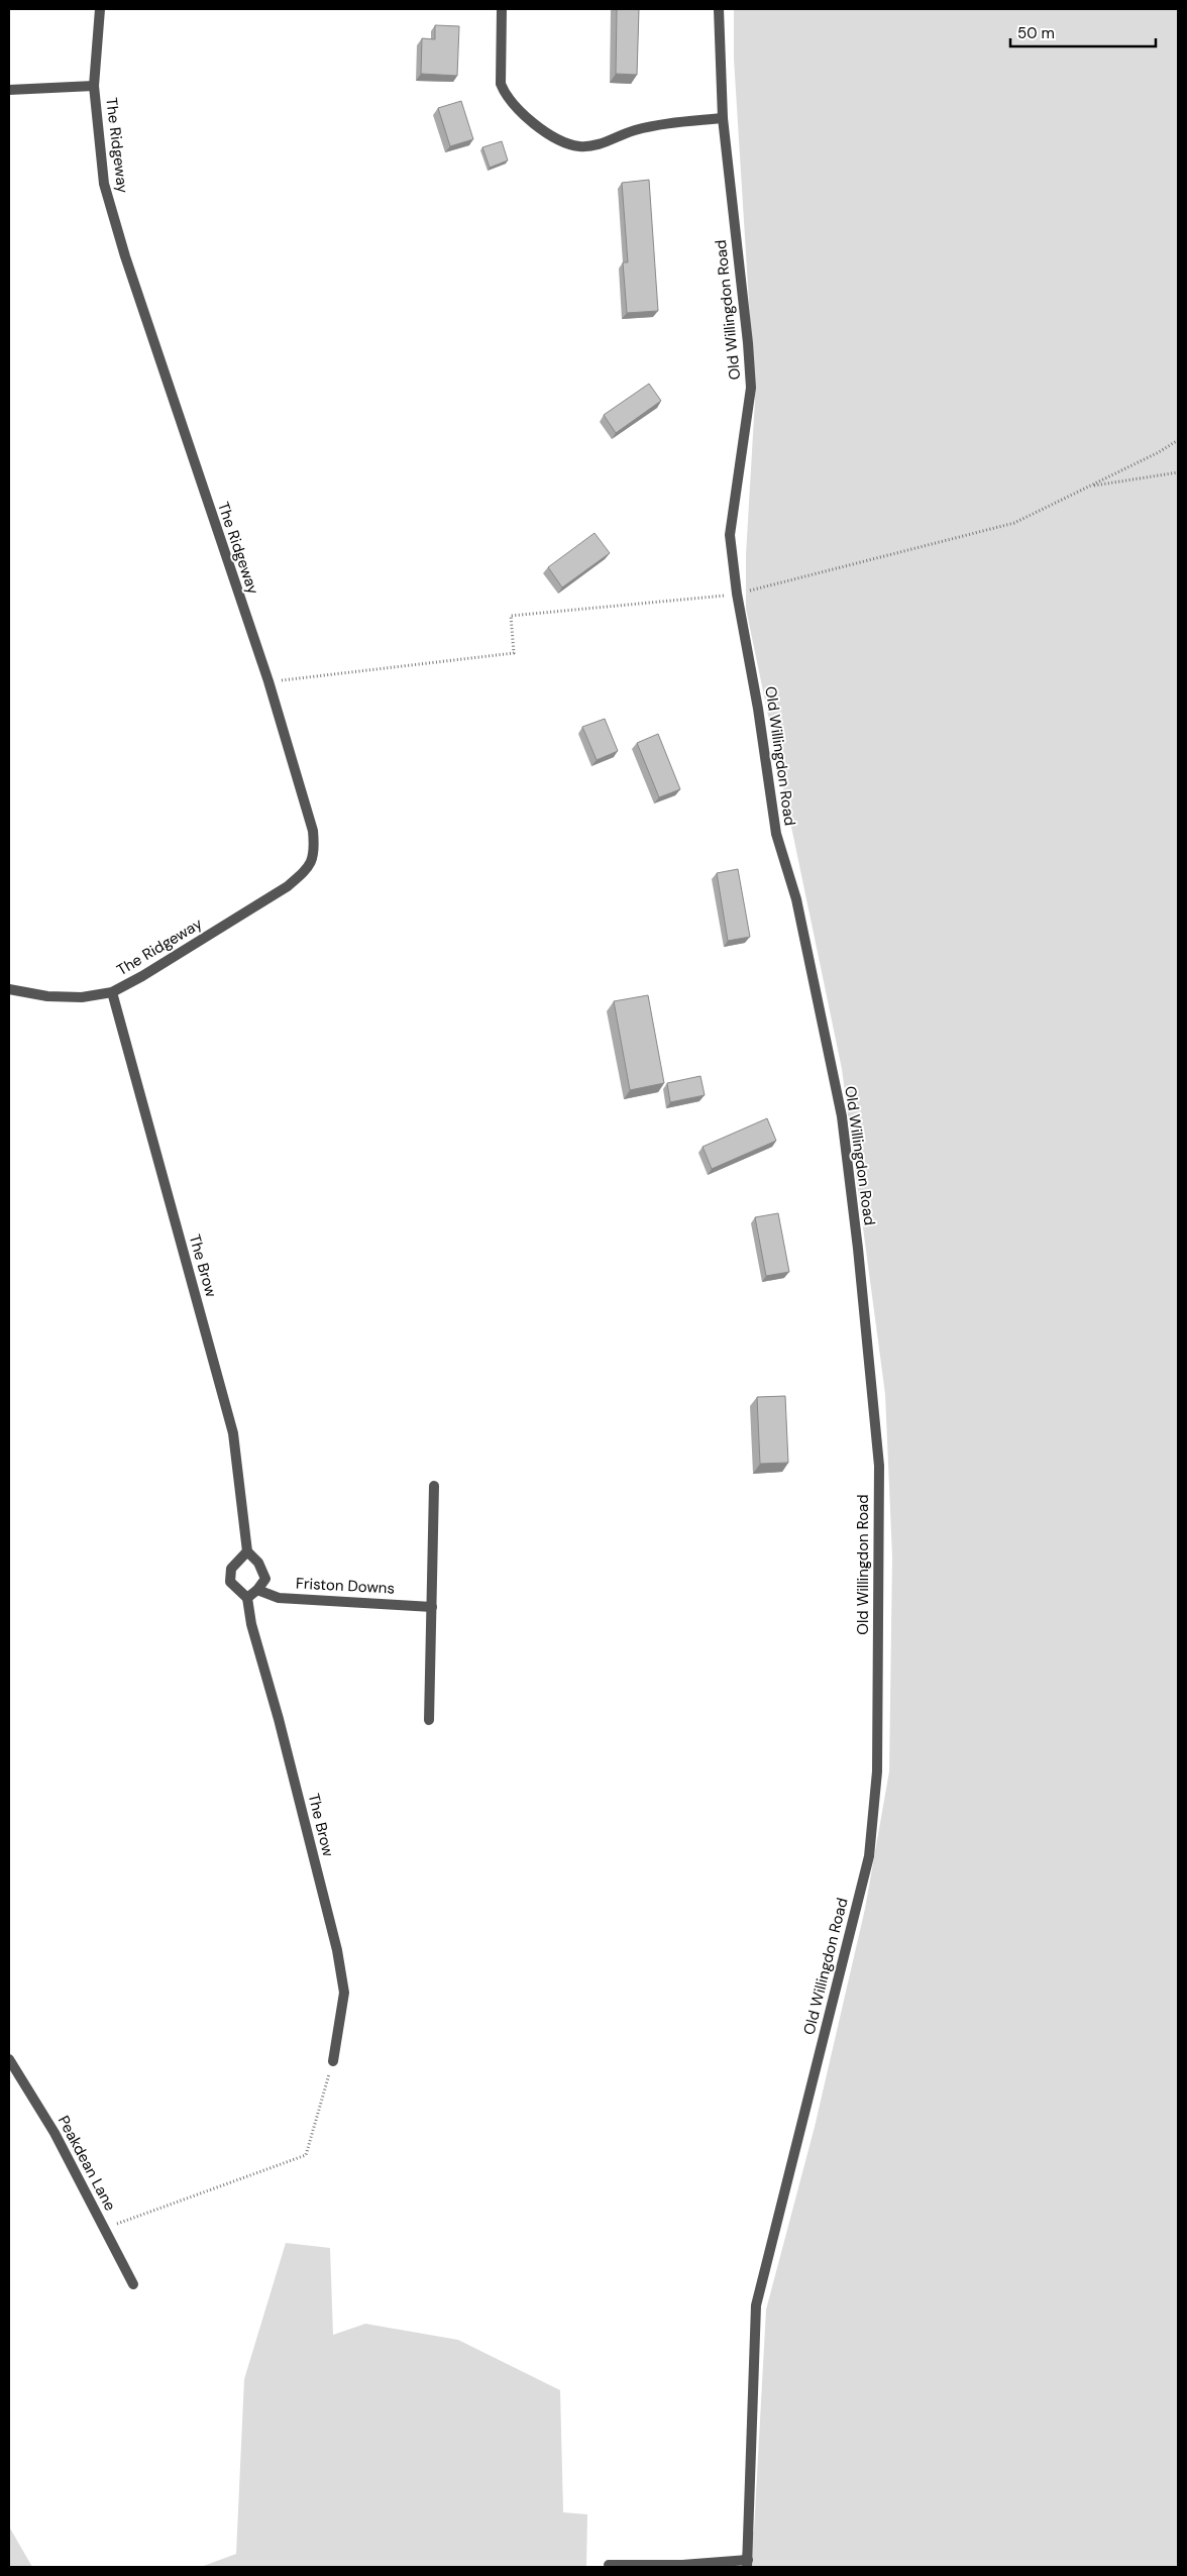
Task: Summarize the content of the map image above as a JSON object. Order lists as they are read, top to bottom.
{
  "streets": {
    "street": [
      "The Ridgeway",
      "Old Willingdon Road",
      "The Brow",
      "Friston Downs",
      "Peakdean Lane"
    ]
  },
  "crossings": [
    ["The Ridgeway", "The Brow"],
    ["The Brow", "Friston Downs"]
  ],
  "scale_bar": "50 m"
}
